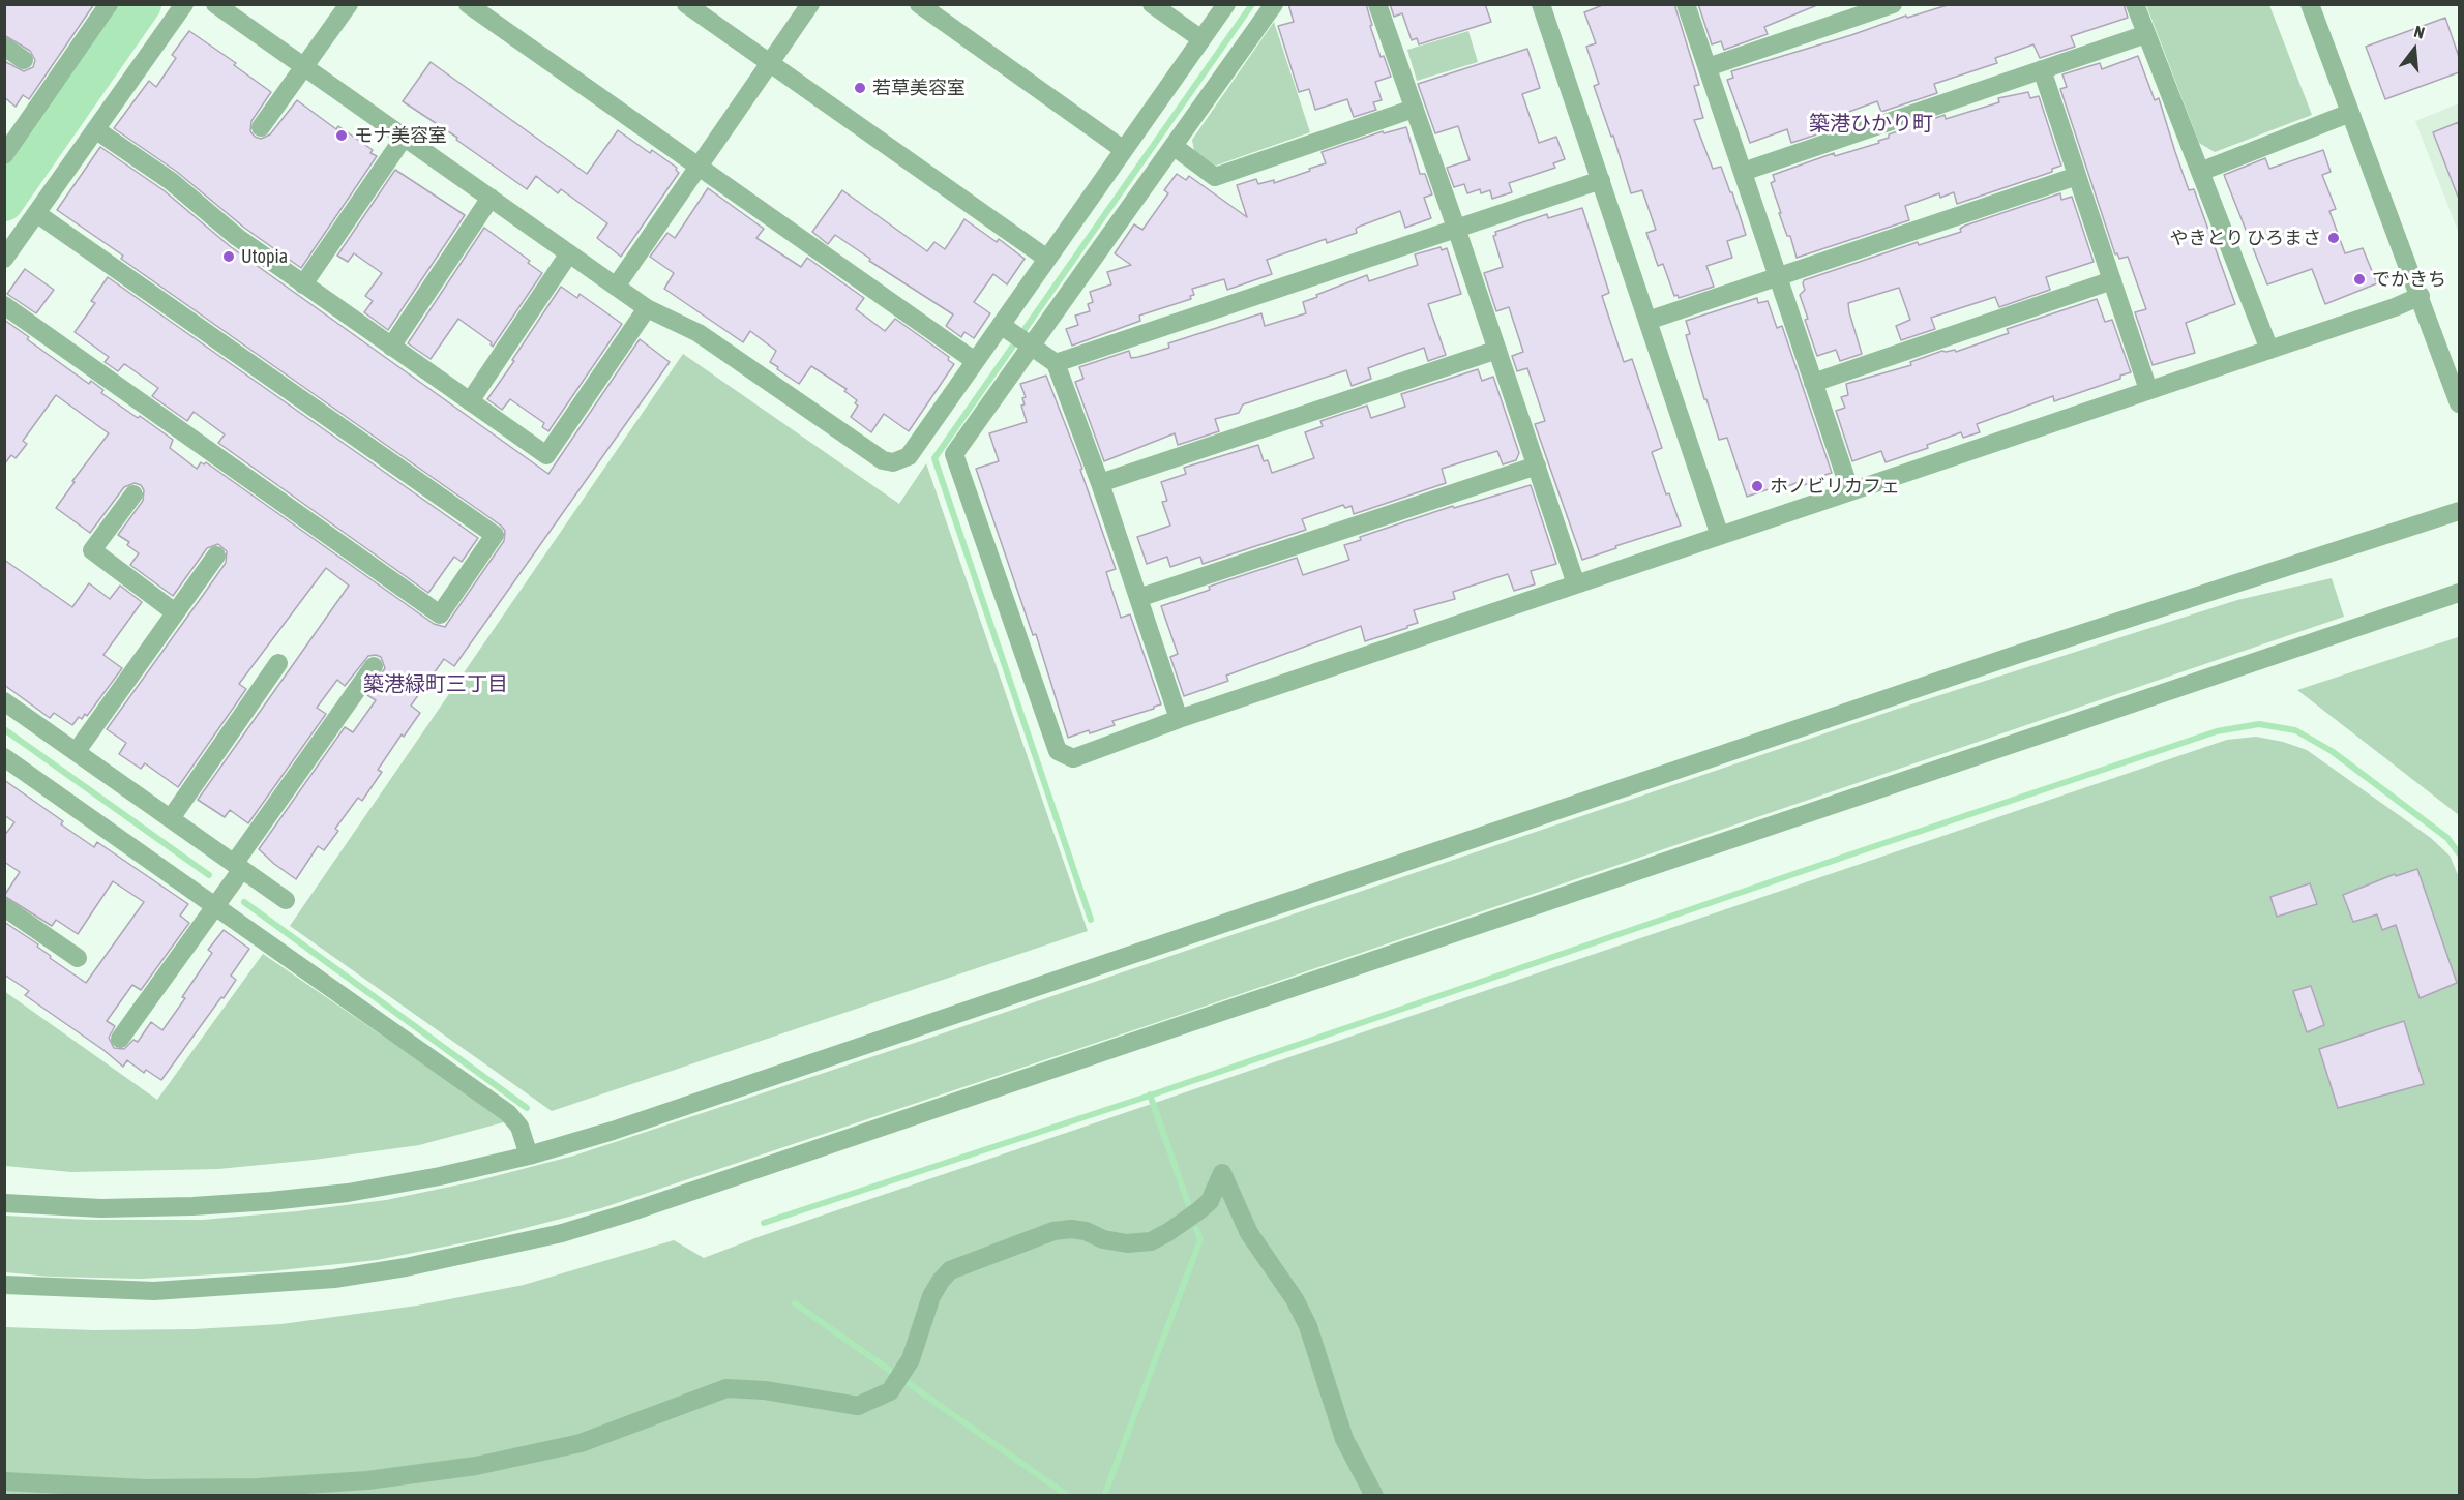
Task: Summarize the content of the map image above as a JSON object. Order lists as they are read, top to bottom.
{
  "districts": ["築港ひかり町", "築港緑町三丁目"],
  "places": [
    "若草美容室",
    "モナ美容室",
    "やきとり ひろまさ",
    "Utopia",
    "でかきち",
    "ホノビリカフェ"
  ],
  "north": "top"
}
